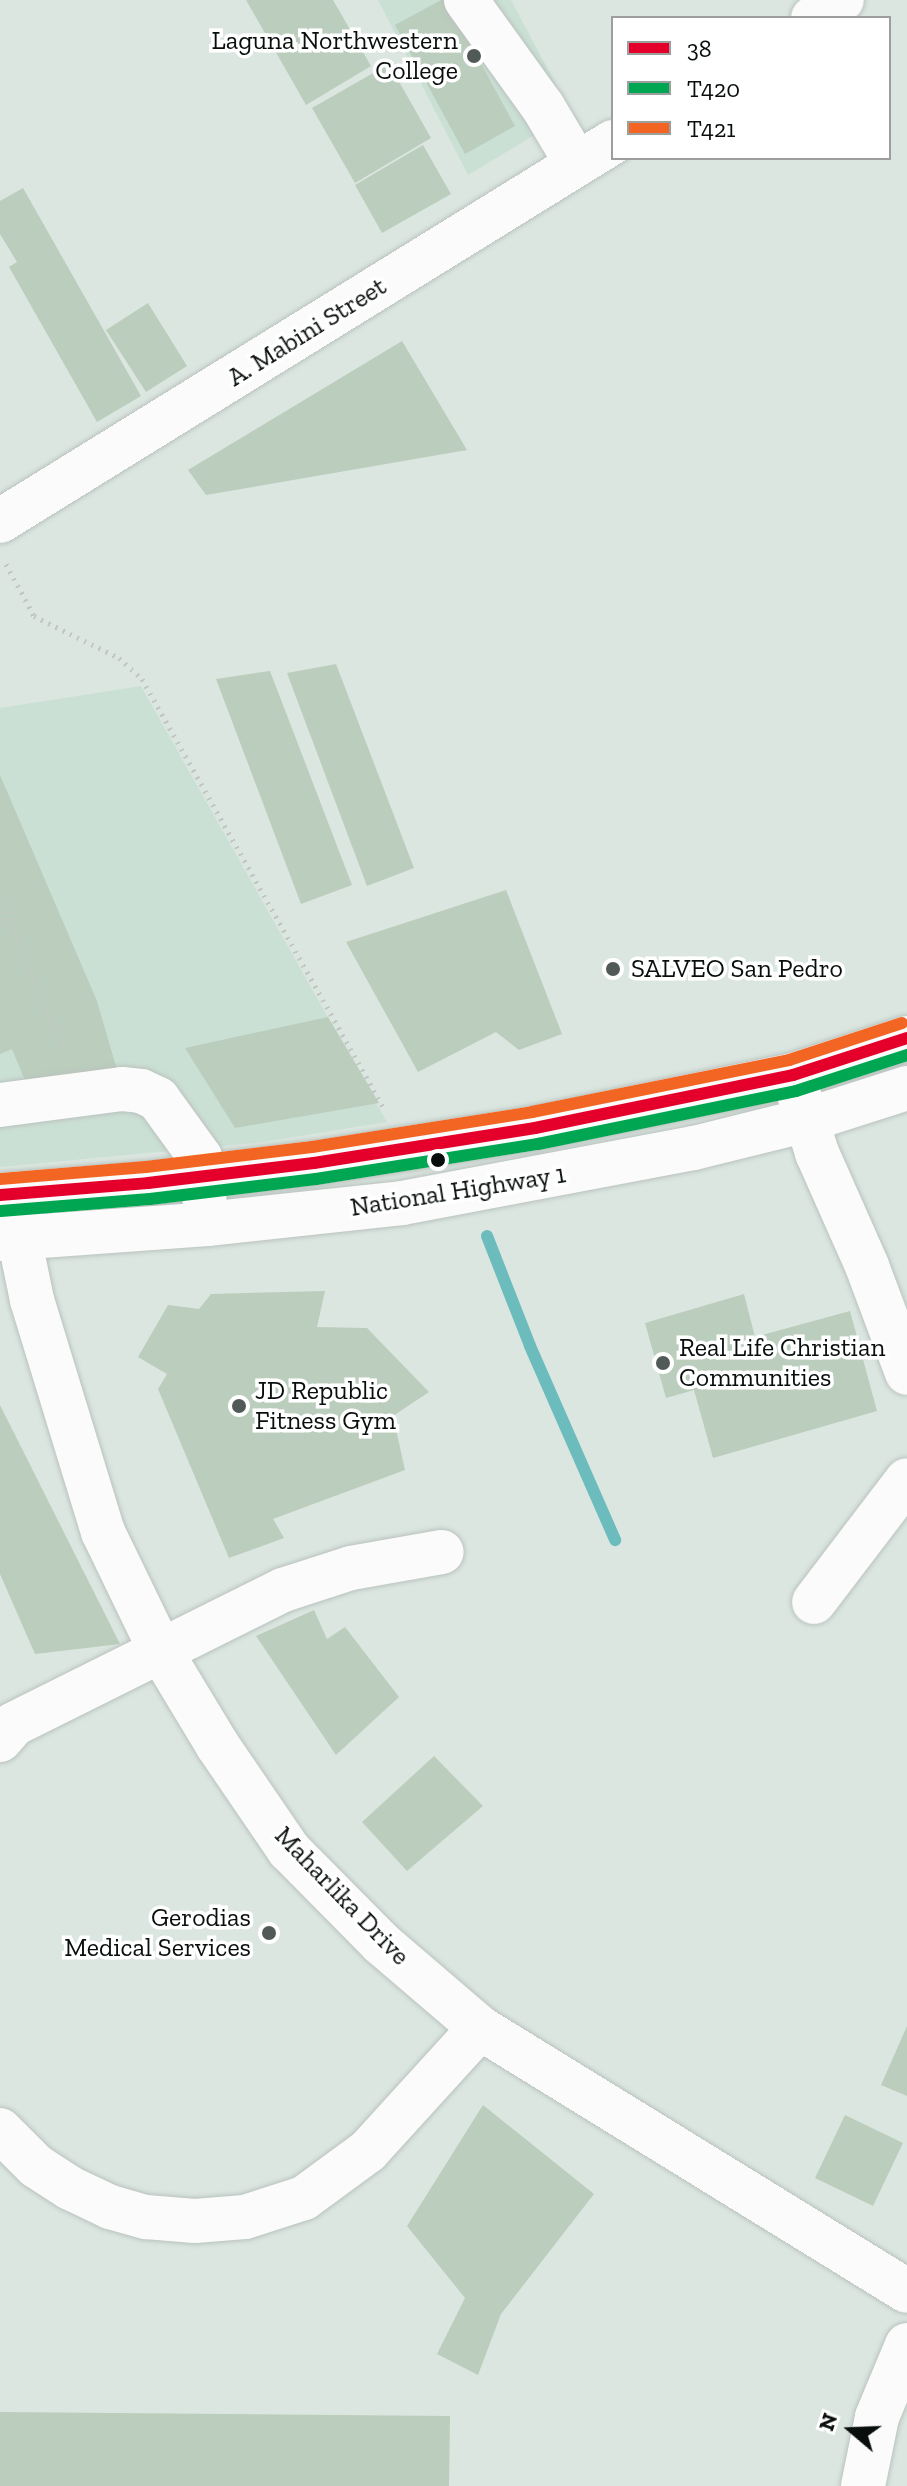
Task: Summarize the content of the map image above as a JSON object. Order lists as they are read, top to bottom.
{
  "streets": {
    "main road": ["A. Mabini Street", "National Highway 1", "Maharlika Drive"]
  },
  "crossings": [
    ["National Highway 1", "Maharlika Drive"]
  ],
  "places": [
    "Laguna Northwestern College",
    "SALVEO San Pedro",
    "Real Life Christian Communities",
    "JD Republic Fitness Gym",
    "Gerodias Medical Services"
  ],
  "lines": ["transit line T421", "transit line 38", "transit line T420"],
  "legend": ["38", "T420", "T421"],
  "north": "left"
}
